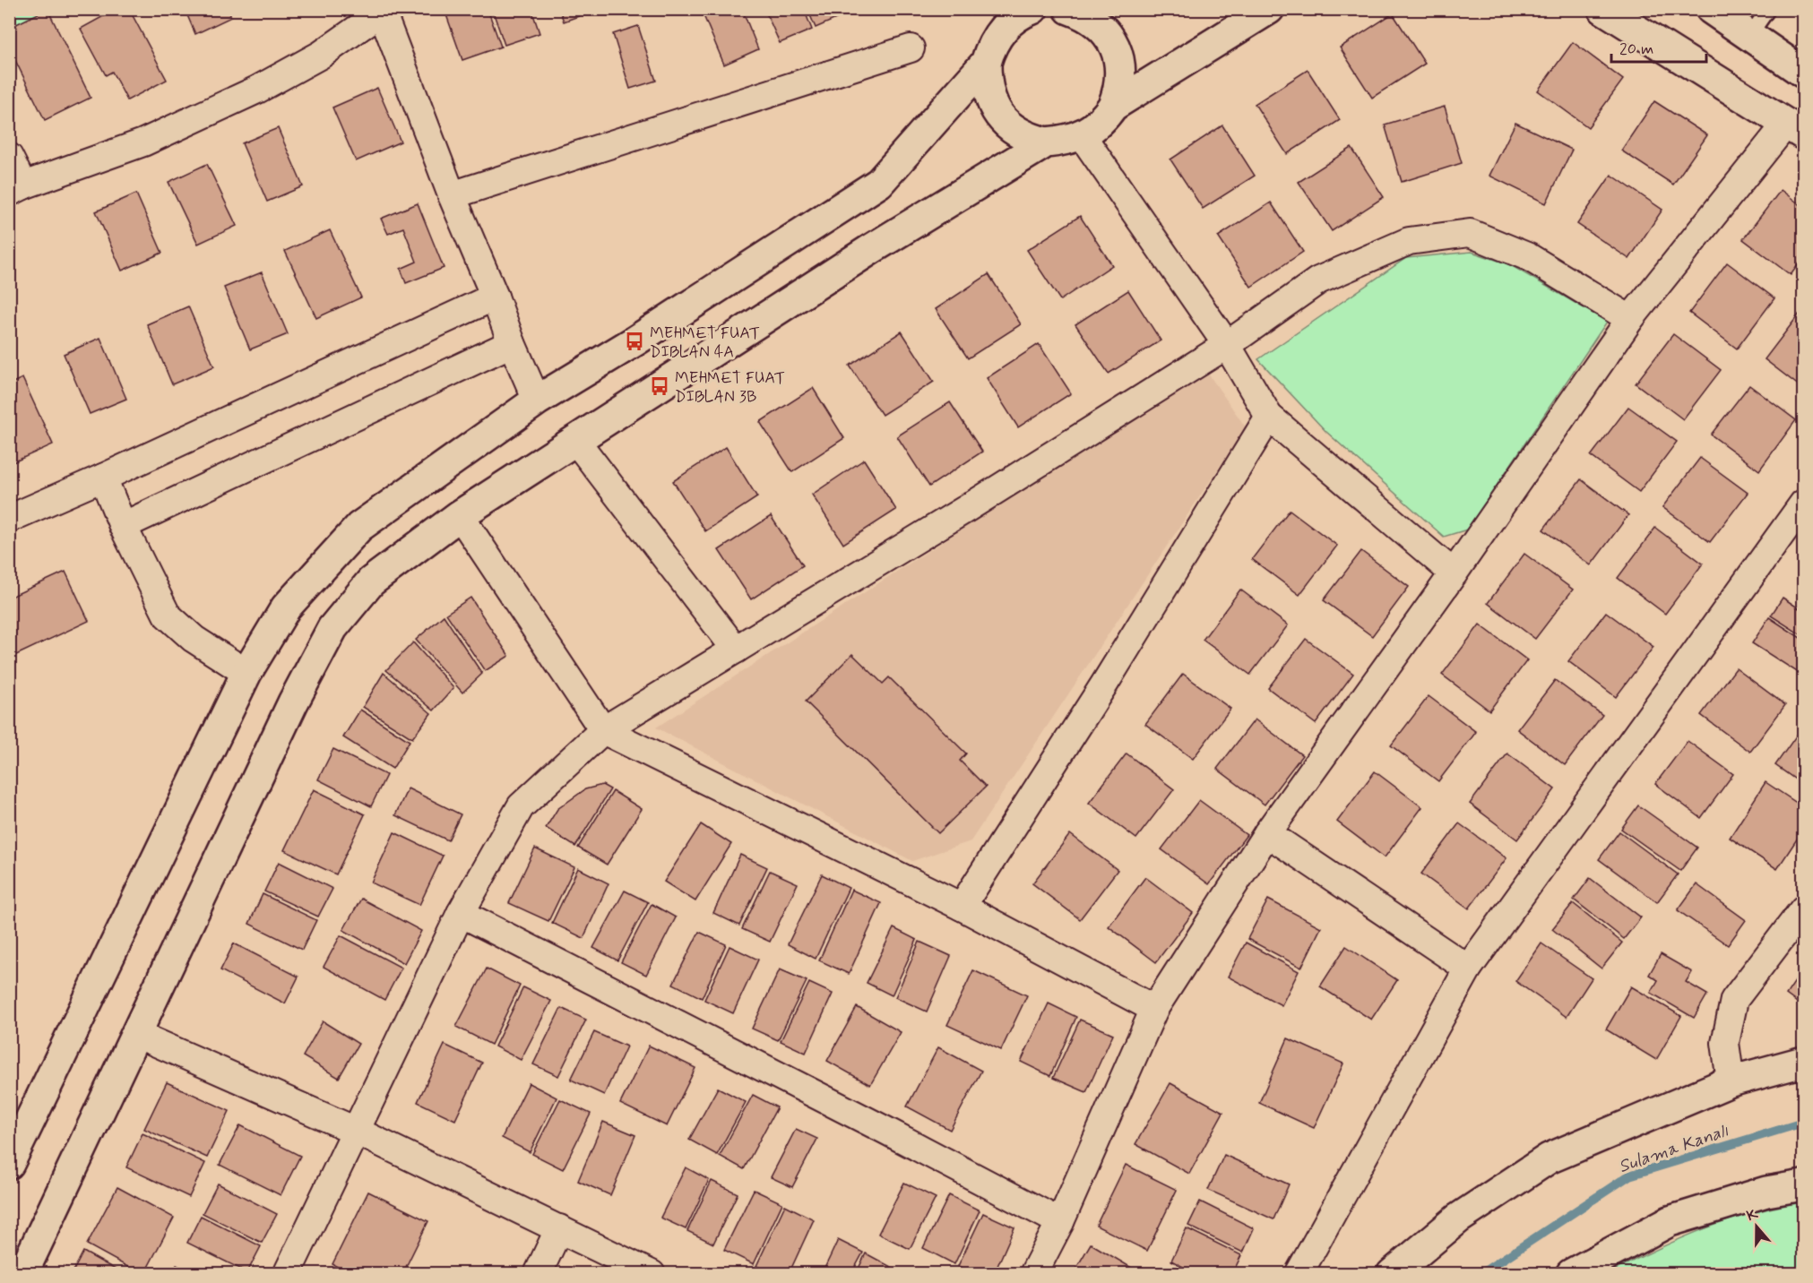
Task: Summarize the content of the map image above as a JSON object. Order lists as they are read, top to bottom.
{
  "water": ["Sulama Kanalı"],
  "places": {
    "bus stop": ["MEHMET FUAT DIBLAN 4A", "MEHMET FUAT DIBLAN 3B"]
  },
  "scale_bar": "20 m",
  "north": "top"
}
